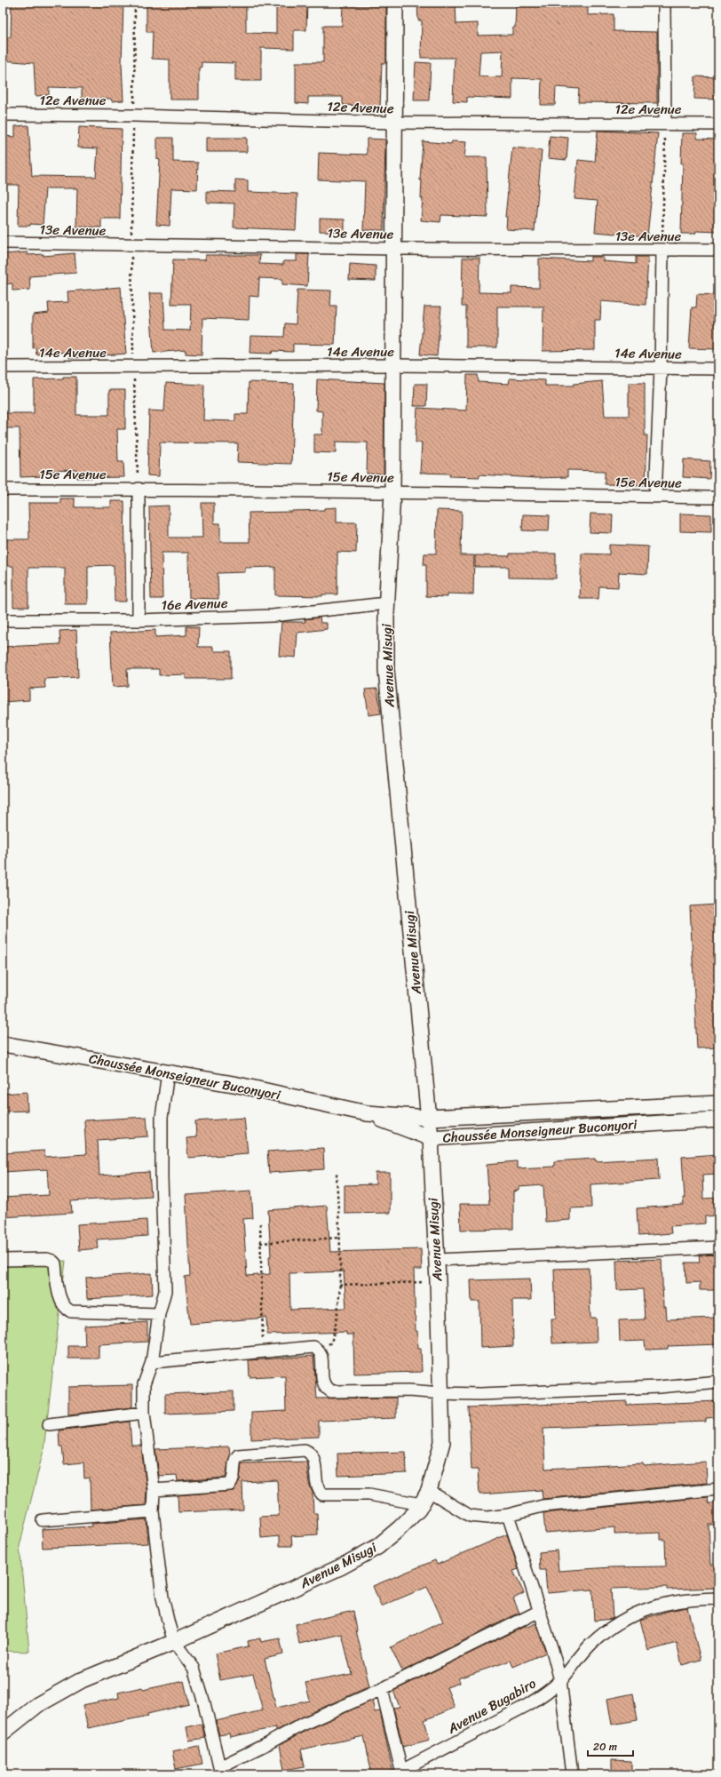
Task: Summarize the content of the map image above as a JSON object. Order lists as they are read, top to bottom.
{
  "streets": {
    "street": [
      "12e Avenue",
      "13e Avenue",
      "14e Avenue",
      "15e Avenue",
      "16e Avenue",
      "Avenue Misugi",
      "Chaussée Monseigneur Buconyori",
      "Avenue Bugabiro"
    ]
  },
  "crossings": [
    ["12e Avenue", "Avenue Misugi"],
    ["13e Avenue", "Avenue Misugi"],
    ["14e Avenue", "Avenue Misugi"],
    ["15e Avenue", "Avenue Misugi"],
    ["16e Avenue", "Avenue Misugi"],
    ["Avenue Misugi", "Chaussée Monseigneur Buconyori"]
  ],
  "scale_bar": "20 m"
}
